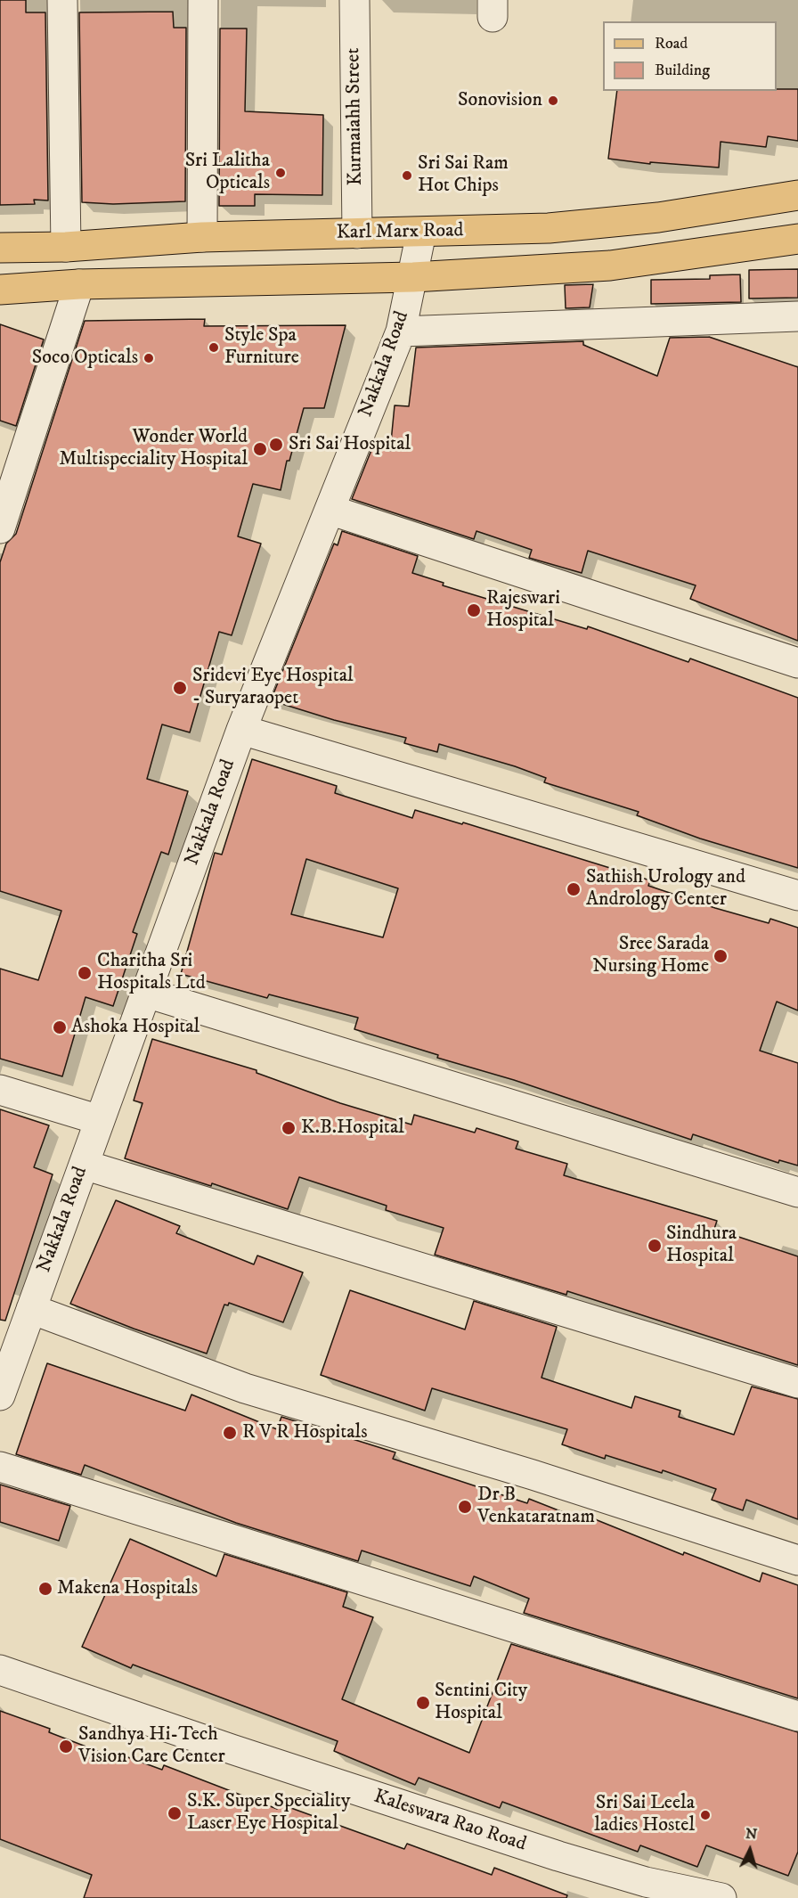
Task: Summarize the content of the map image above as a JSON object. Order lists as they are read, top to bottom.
{
  "streets": {
    "main road": ["Karl Marx Road"],
    "street": ["Kurmaiahh Street", "Nakkala Road", "Kaleswara Rao Road"]
  },
  "crossings": [
    ["Kurmaiahh Street", "Karl Marx Road"],
    ["Karl Marx Road", "Nakkala Road"]
  ],
  "places": [
    "Sonovision",
    "Sri Lalitha Opticals",
    "Sri Sai Ram Hot Chips",
    "Style Spa Furniture",
    "Soco Opticals",
    "Sri Sai Hospital",
    "Wonder World Multispeciality Hospital",
    "Rajeswari Hospital",
    "Sridevi Eye Hospital - Suryaraopet",
    "Sathish Urology and Andrology Center",
    "Sree Sarada Nursing Home",
    "Charitha Sri Hospitals Ltd",
    "Ashoka Hospital",
    "K.B.Hospital",
    "Sindhura Hospital",
    "R V R Hospitals",
    "Dr B Venkataratnam",
    "Makena Hospitals",
    "Sentini City Hospital",
    "Sandhya Hi-Tech Vision Care Center",
    "S.K. Super Speciality Laser Eye Hospital",
    "Sri Sai Leela ladies Hostel"
  ],
  "legend": ["Road", "Building"],
  "north": "top"
}
